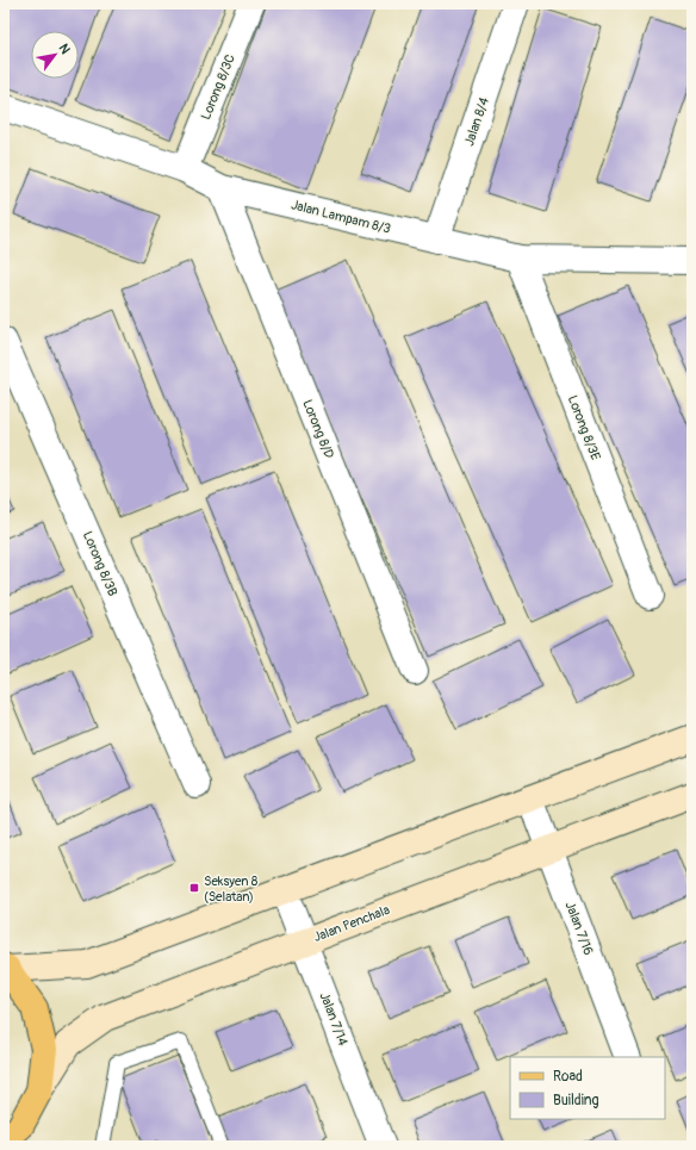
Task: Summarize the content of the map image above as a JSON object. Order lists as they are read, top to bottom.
{
  "streets": {
    "main road": ["Jalan Penchala"],
    "street": [
      "Lorong 8/3C",
      "Jalan 8/4",
      "Jalan Lampam 8/3",
      "Lorong 8/3E",
      "Lorong 8/D",
      "Lorong 8/3B",
      "Jalan 7/16",
      "Jalan 7/14"
    ]
  },
  "crossings": [
    ["Lorong 8/3C", "Jalan Lampam 8/3"],
    ["Jalan 8/4", "Jalan Lampam 8/3"],
    ["Jalan Lampam 8/3", "Lorong 8/3E"],
    ["Jalan Lampam 8/3", "Lorong 8/D"],
    ["Jalan Penchala", "Jalan 7/16"],
    ["Jalan Penchala", "Jalan 7/14"]
  ],
  "places": {
    "transit": ["Seksyen 8 (Selatan)"]
  },
  "legend": ["Road", "Building"],
  "north": "top right"
}
